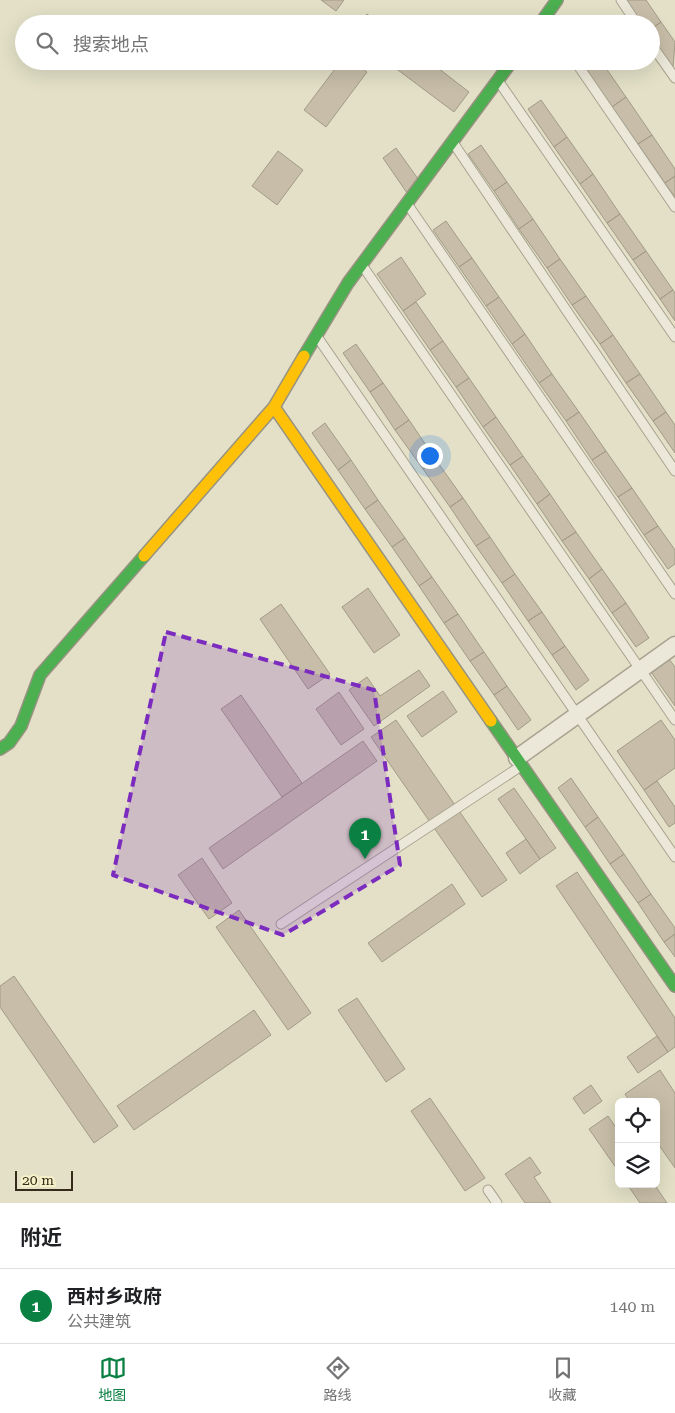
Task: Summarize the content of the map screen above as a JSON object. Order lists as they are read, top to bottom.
{
  "scale_bar": "20 m",
  "page": {
    "search": "搜索地点",
    "pins": "1",
    "scale": "20 m",
    "heading": "附近",
    "list": [
      {
        "mark": "1",
        "name": "西村乡政府",
        "note": "公共建筑",
        "value": "140 m"
      }
    ],
    "nav": ["地图", "路线", "收藏"]
  }
}
